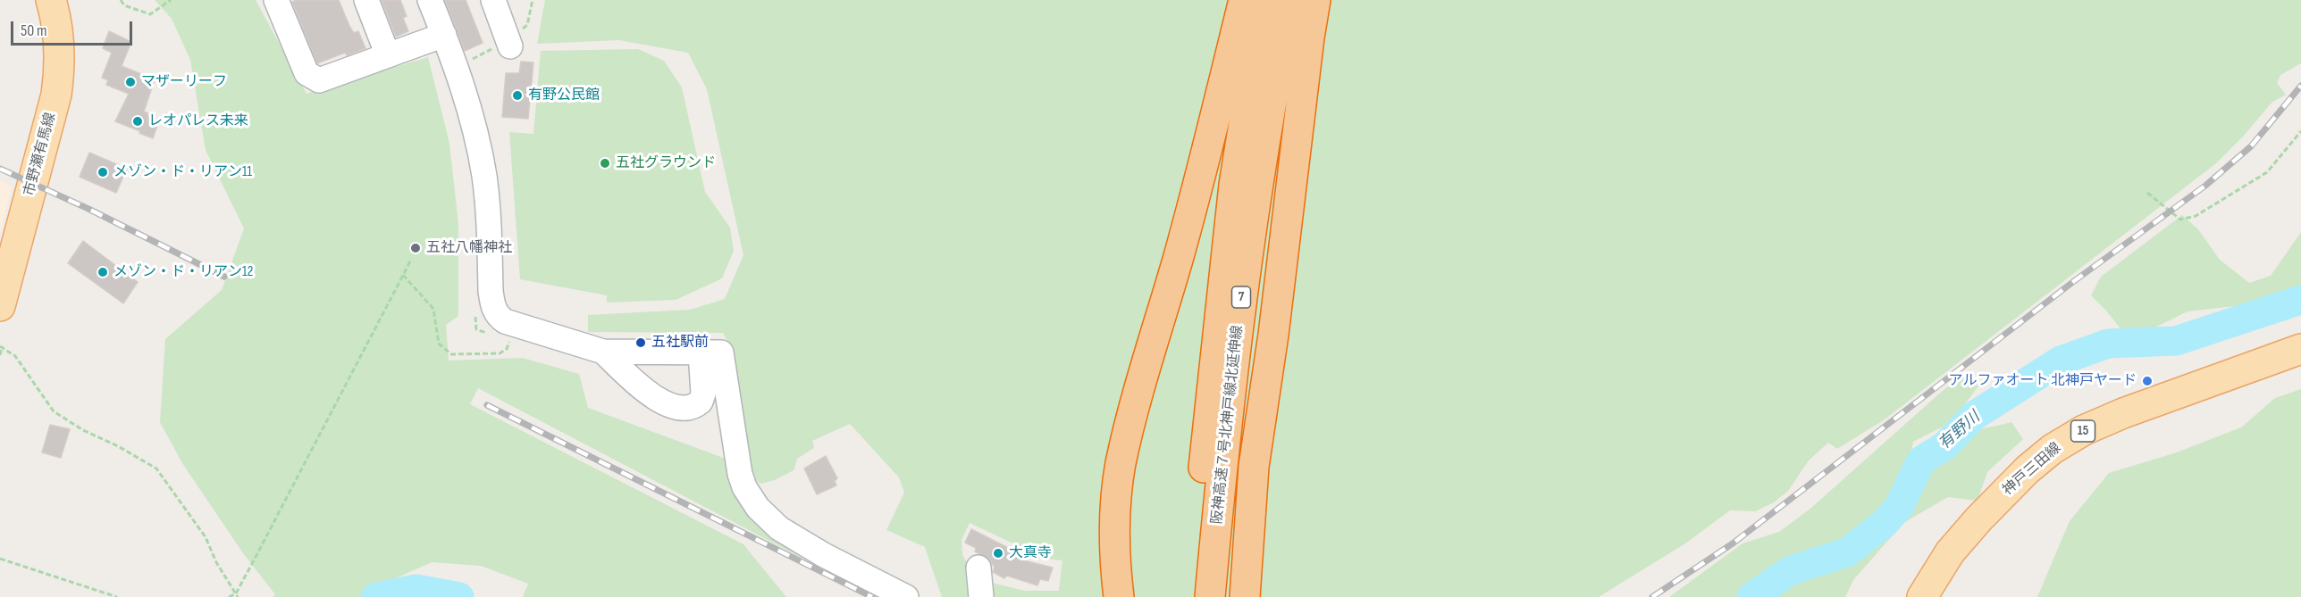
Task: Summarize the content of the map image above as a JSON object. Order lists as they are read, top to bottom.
{
  "streets": {
    "highway": ["7", "阪神高速７号北神戸線北延伸線"],
    "main road": ["市野瀬有馬線", "15", "神戸三田線"]
  },
  "water": ["有野川"],
  "places": [
    "マザーリーフ",
    "有野公民館",
    "レオパレス未来",
    "五社グラウンド",
    "メゾン・ド・リアン11",
    "五社八幡神社",
    "メゾン・ド・リアン12",
    "五社駅前",
    "アルファオート 北神戸ヤード",
    "大真寺"
  ],
  "scale_bar": "50 m"
}
